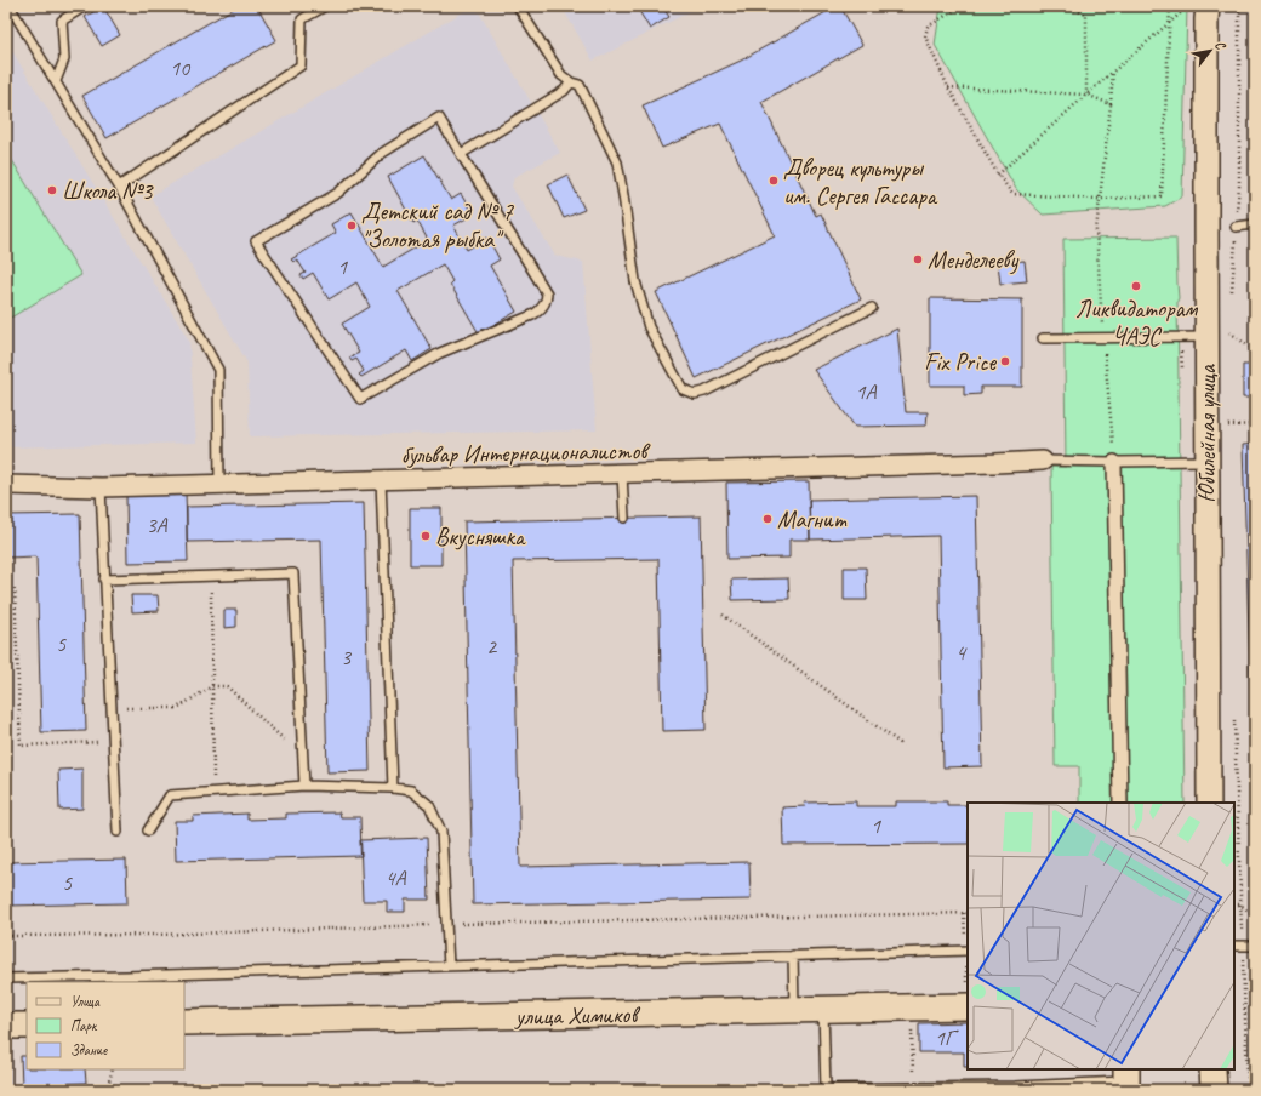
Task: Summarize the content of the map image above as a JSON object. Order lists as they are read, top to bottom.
{
  "streets": {
    "main road": ["улица Химиков"],
    "street": ["Юбилейная улица", "бульвар Интернационалистов"]
  },
  "places": [
    "Дворец культуры им. Сергея Гассара",
    "Школа №3",
    "Детский сад № 7 \"Золотая рыбка\"",
    "Менделееву",
    "Ликвидаторам ЧАЭС",
    "Fix Price",
    "Магнит",
    "Вкусняшка"
  ],
  "house_numbers": [
    "10",
    "1",
    "1А",
    "3А",
    "5",
    "2",
    "4",
    "3",
    "1",
    "4А",
    "5",
    "1Г"
  ],
  "legend": ["Улица", "Парк", "Здание"],
  "north": "top right"
}
